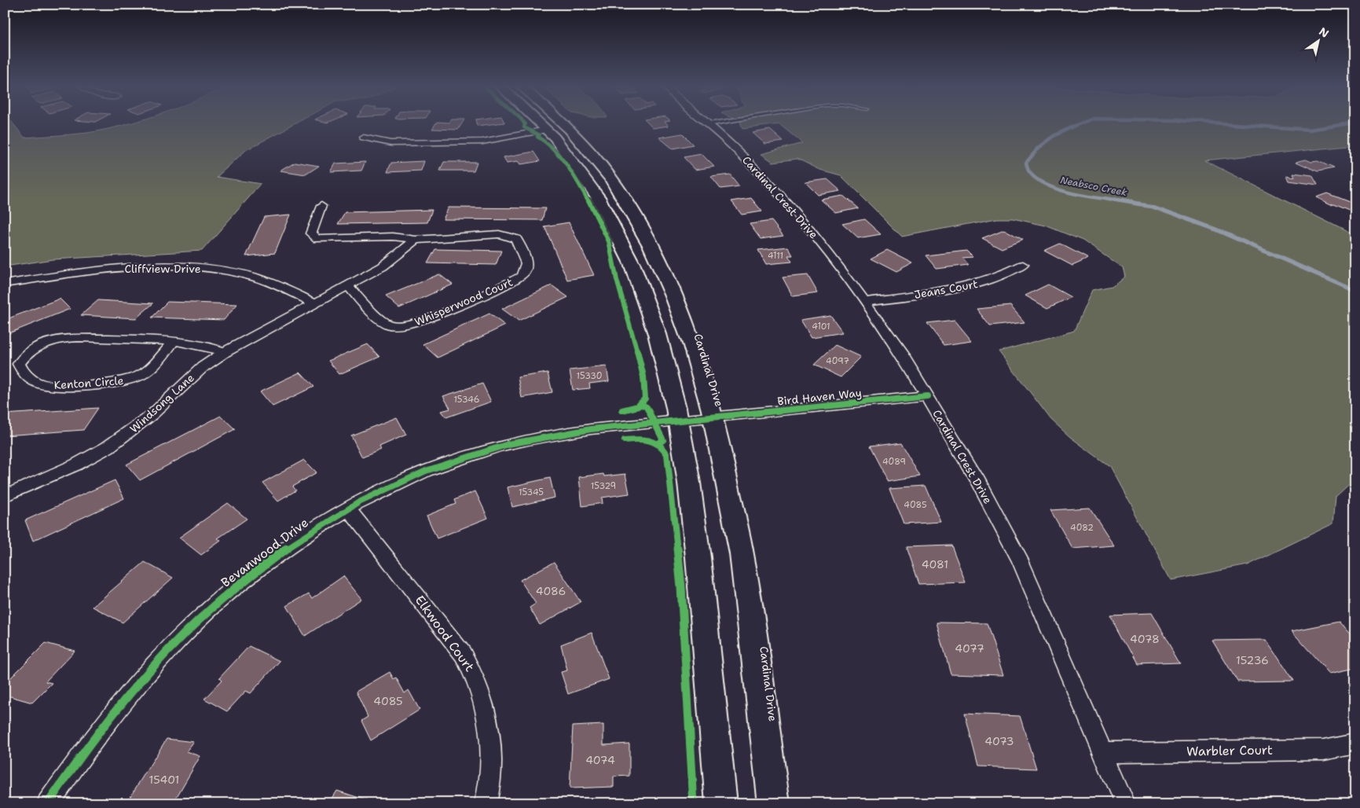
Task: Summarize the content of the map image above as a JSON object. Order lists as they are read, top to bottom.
{
  "streets": {
    "main road": ["Cardinal Drive"],
    "street": [
      "Cardinal Crest Drive",
      "Cliffview Drive",
      "Jeans Court",
      "Whisperwood Court",
      "Kenton Circle",
      "Bird Haven Way",
      "Windsong Lane",
      "Bevanwood Drive",
      "Elkwood Court",
      "Warbler Court"
    ]
  },
  "crossings": [
    ["Cardinal Crest Drive", "Jeans Court"],
    ["Cardinal Crest Drive", "Bird Haven Way"],
    ["Cardinal Crest Drive", "Warbler Court"],
    ["Cliffview Drive", "Windsong Lane"],
    ["Cardinal Drive", "Bird Haven Way"],
    ["Cardinal Drive", "Bevanwood Drive"],
    ["Kenton Circle", "Windsong Lane"],
    ["Bird Haven Way", "Bevanwood Drive"],
    ["Bevanwood Drive", "Elkwood Court"]
  ],
  "water": ["Neabsco Creek"],
  "house_numbers": [
    "4111",
    "4101",
    "4097",
    "15330",
    "15346",
    "4089",
    "15329",
    "15345",
    "4085",
    "4082",
    "4081",
    "4086",
    "4078",
    "4077",
    "15236",
    "4085",
    "4073",
    "4074",
    "15401"
  ],
  "north": "top right"
}
